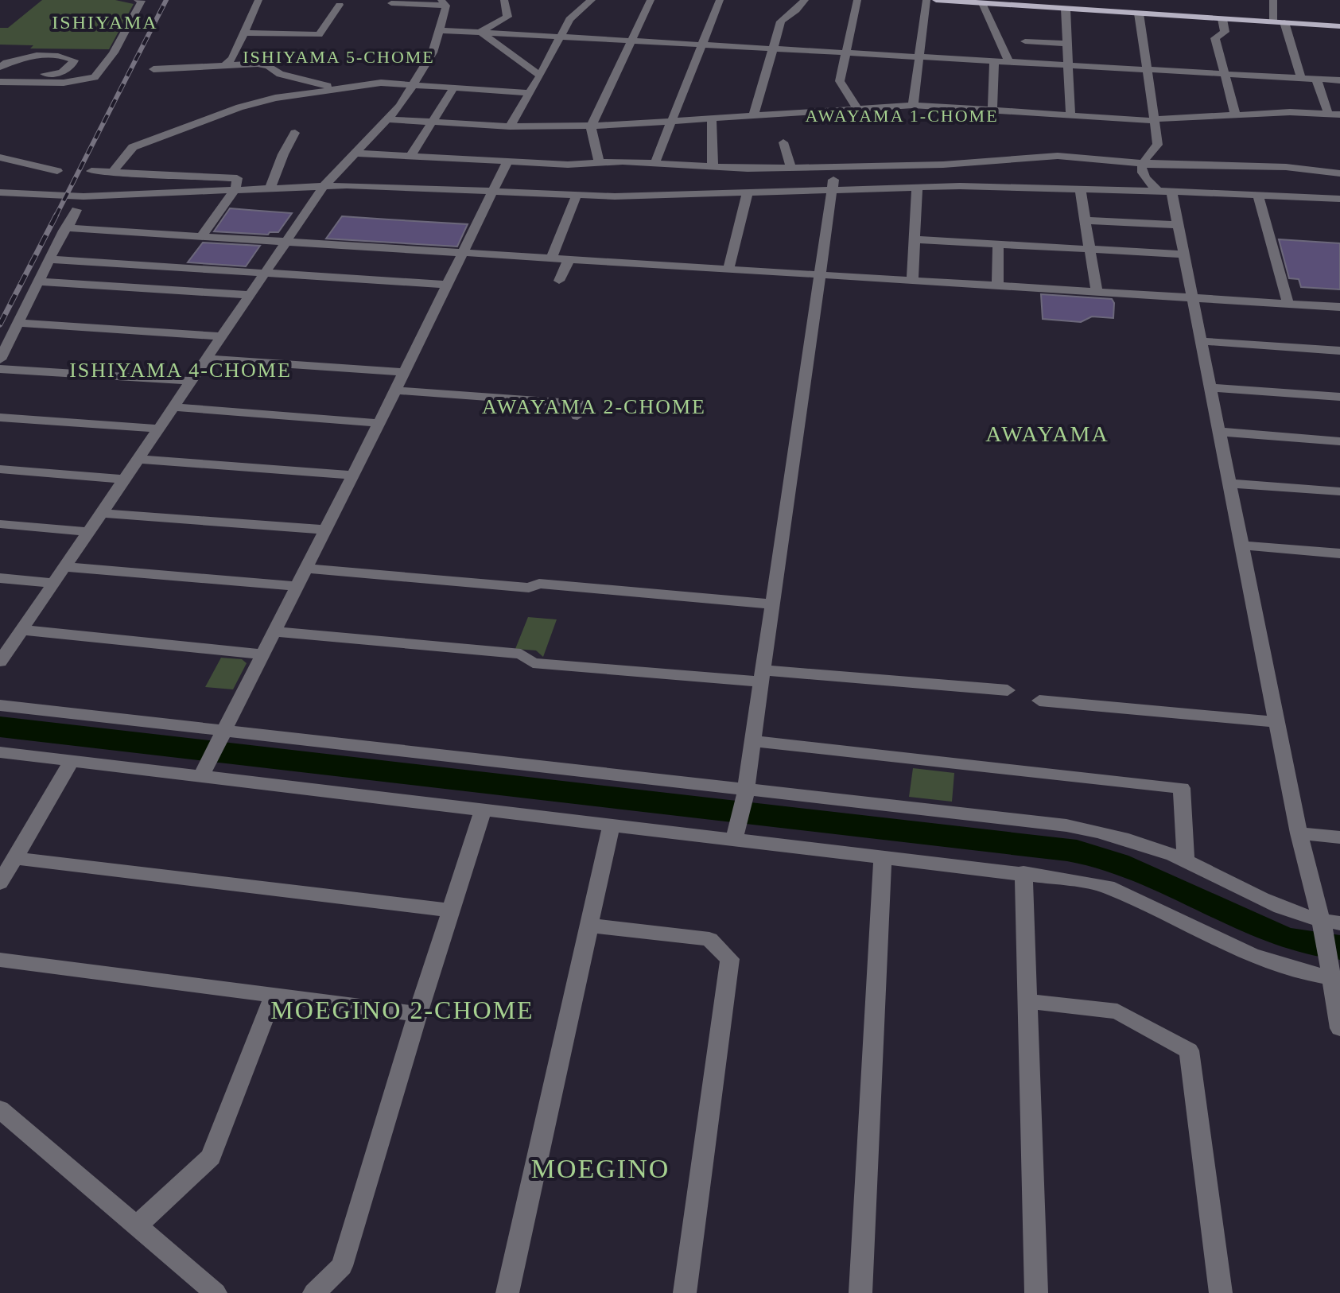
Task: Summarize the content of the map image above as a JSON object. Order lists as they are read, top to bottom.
{
  "districts": [
    "ISHIYAMA",
    "ISHIYAMA 5-CHOME",
    "AWAYAMA 1-CHOME",
    "ISHIYAMA 4-CHOME",
    "AWAYAMA 2-CHOME",
    "AWAYAMA",
    "MOEGINO 2-CHOME",
    "MOEGINO"
  ]
}
